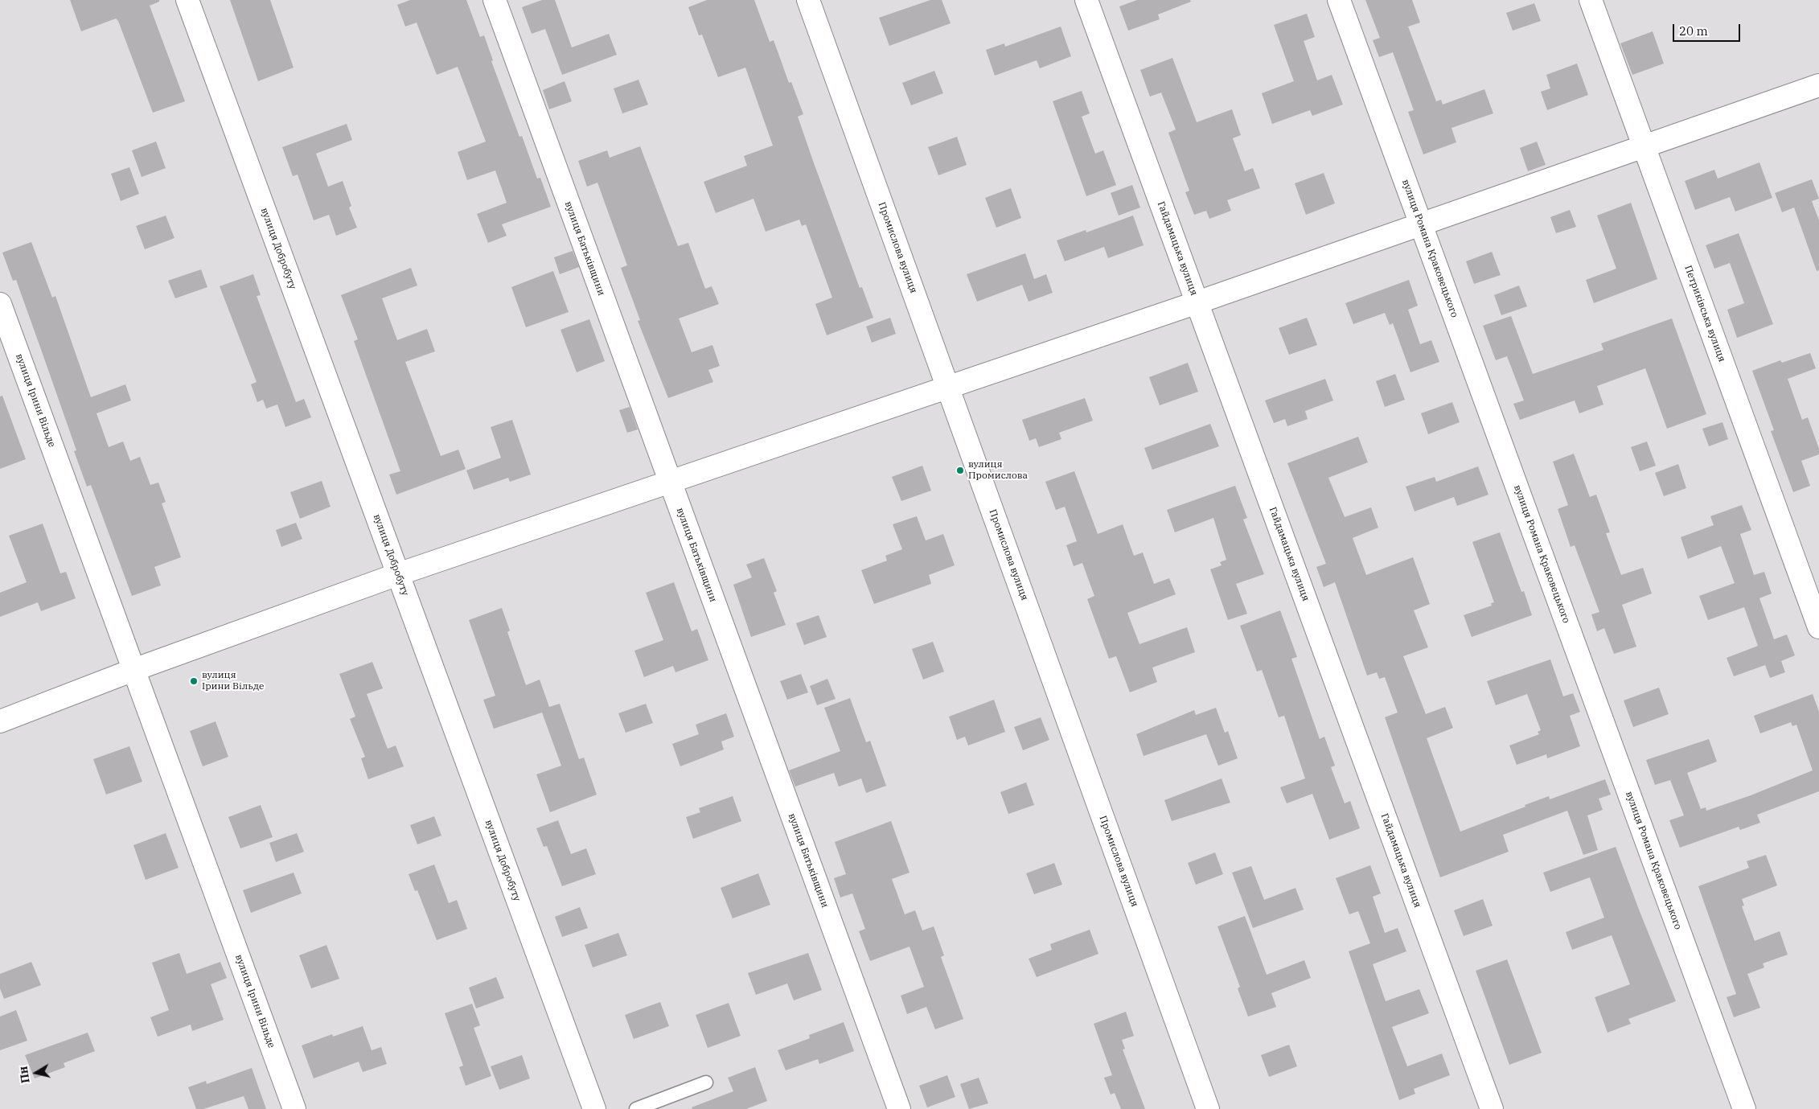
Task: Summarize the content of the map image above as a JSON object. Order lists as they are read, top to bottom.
{
  "streets": {
    "street": [
      "Промислова вулиця",
      "вулиця Добробуту",
      "вулиця Батьківщини",
      "Гайдамацька вулиця",
      "вулиця Романа Краковецького",
      "Петриківська вулиця",
      "вулиця Ірини Вільде"
    ]
  },
  "places": ["вулиця Промислова", "вулиця Ірини Вільде"],
  "scale_bar": "20 m",
  "north": "left"
}
